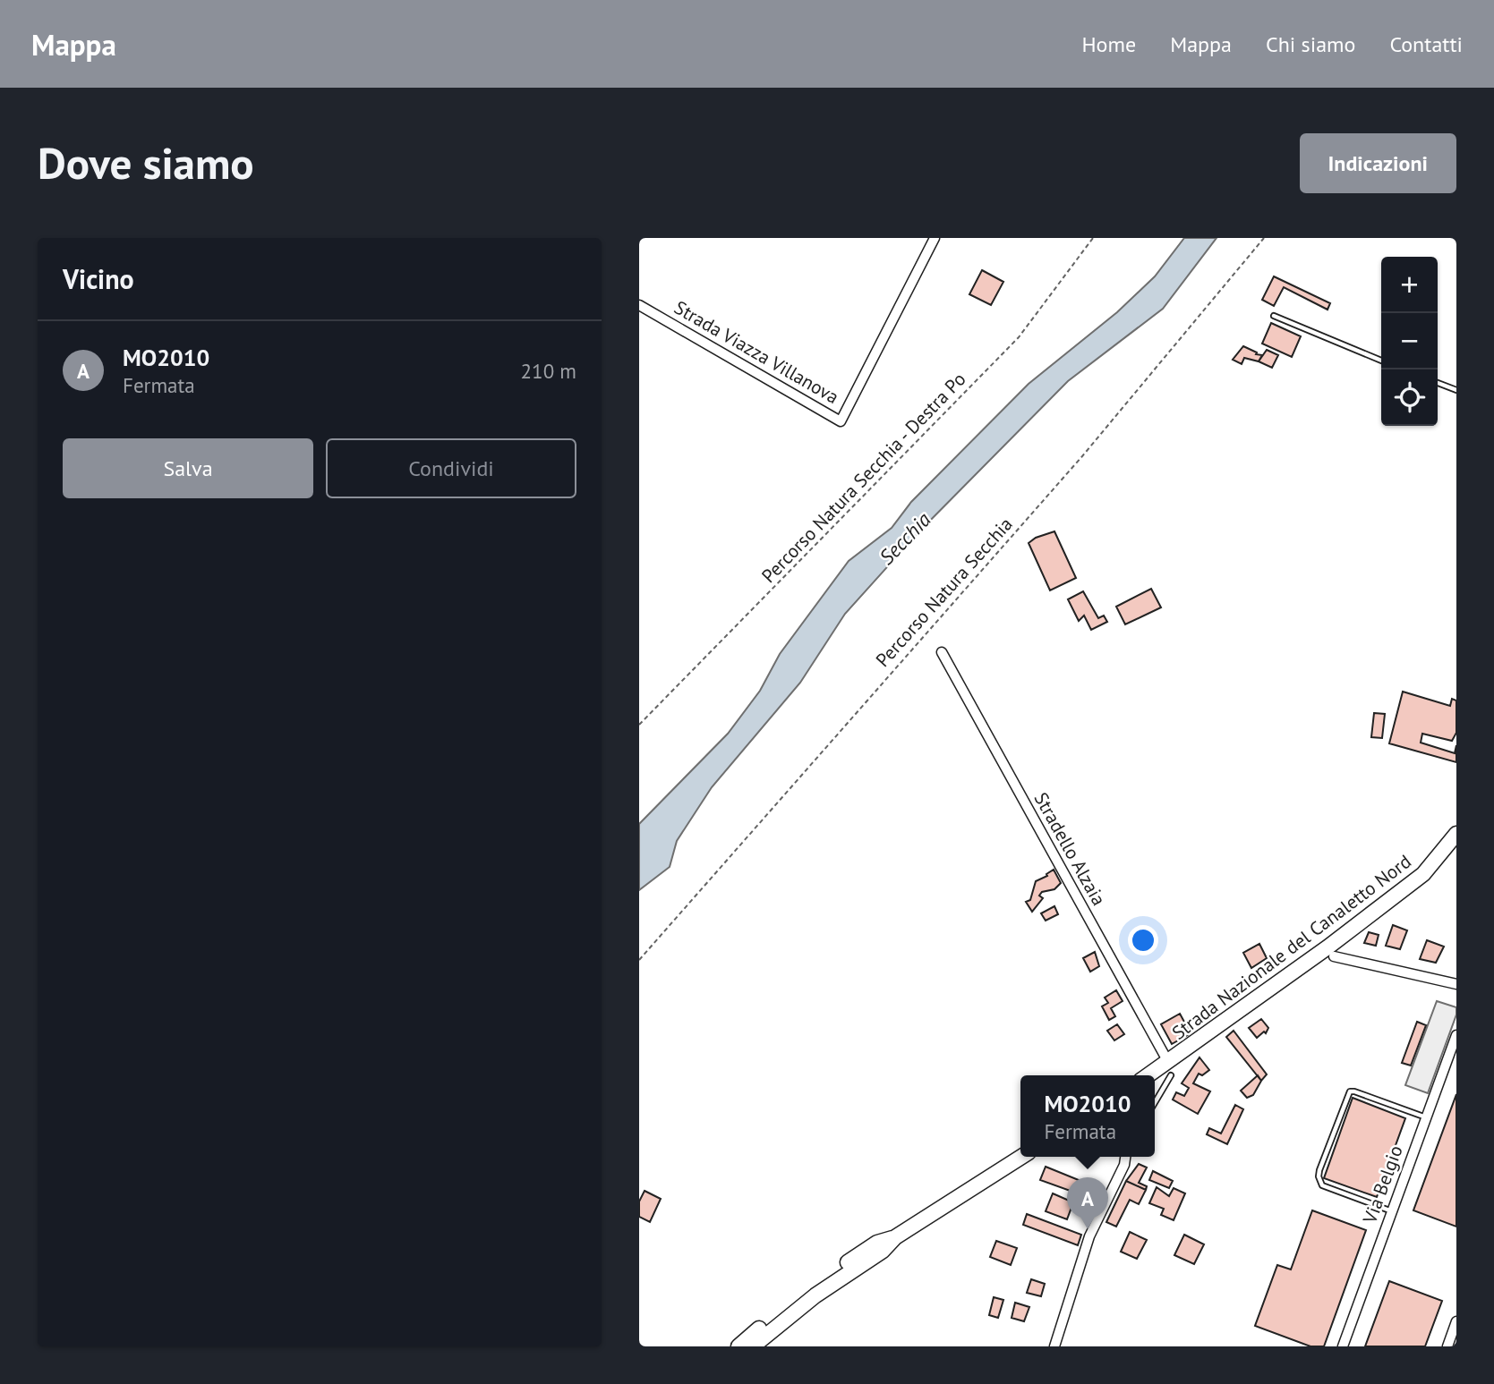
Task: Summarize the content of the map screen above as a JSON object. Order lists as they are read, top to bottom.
{
  "streets": {
    "main road": ["Strada Nazionale del Canaletto Nord"],
    "street": ["Strada Viazza Villanova", "Stradello Alzaia", "Via Belgio"],
    "path": ["Percorso Natura Secchia - Destra Po", "Percorso Natura Secchia"]
  },
  "crossings": [
    ["Stradello Alzaia", "Strada Nazionale del Canaletto Nord"]
  ],
  "water": ["Secchia"],
  "page": {
    "header": "Mappa",
    "nav": [
      "Home",
      "Mappa",
      "Chi siamo",
      "Contatti"
    ],
    "buttons": [
      "Indicazioni",
      ["Salva", "Condividi"]
    ],
    "title": "Dove siamo",
    "heading": "Vicino",
    "map_buttons": ["+", "−"],
    "list": [
      {
        "mark": "A",
        "name": "MO2010",
        "note": "Fermata",
        "value": "210 m"
      }
    ],
    "popup": ["MO2010", "Fermata"],
    "pins": "A"
  }
}
